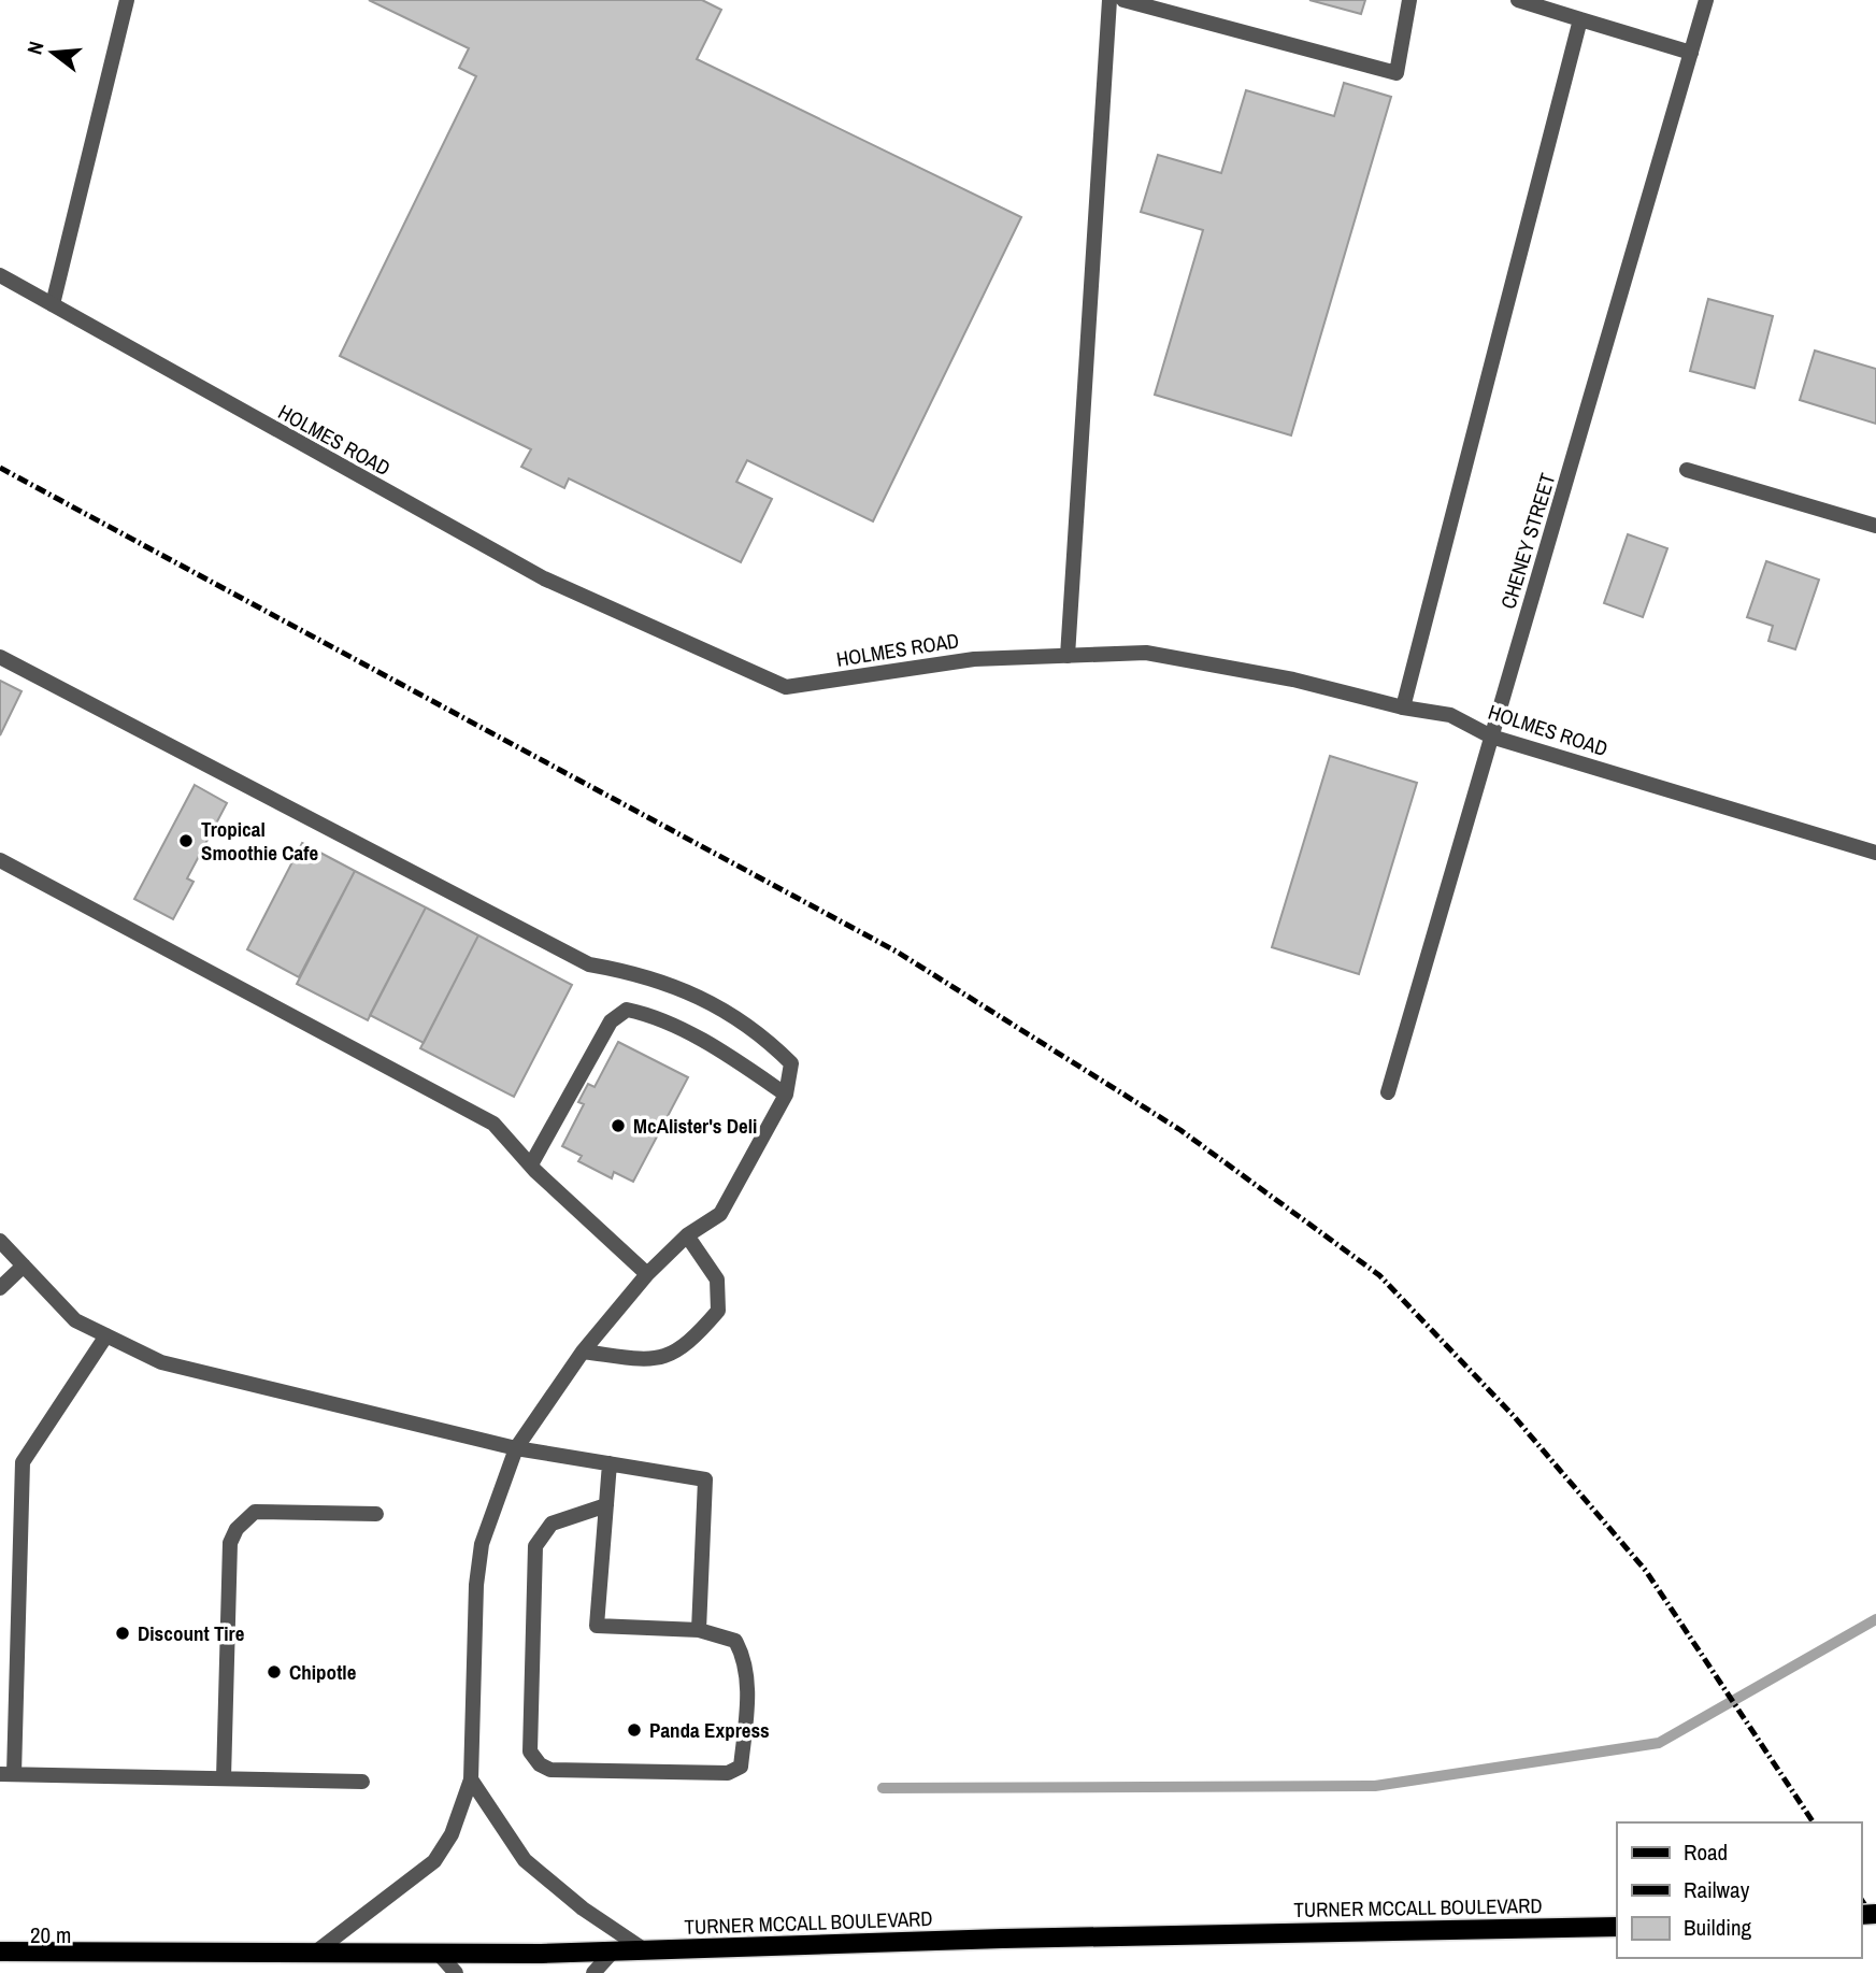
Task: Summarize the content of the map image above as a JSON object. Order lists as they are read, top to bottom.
{
  "streets": {
    "main road": ["TURNER MCCALL BOULEVARD"],
    "street": ["HOLMES ROAD", "CHENEY STREET"]
  },
  "crossings": [
    ["HOLMES ROAD", "CHENEY STREET"]
  ],
  "places": [
    "Tropical Smoothie Cafe",
    "McAlister's Deli",
    "Discount Tire",
    "Chipotle",
    "Panda Express"
  ],
  "legend": ["Road", "Railway", "Building"],
  "scale_bar": "20 m",
  "north": "left"
}
